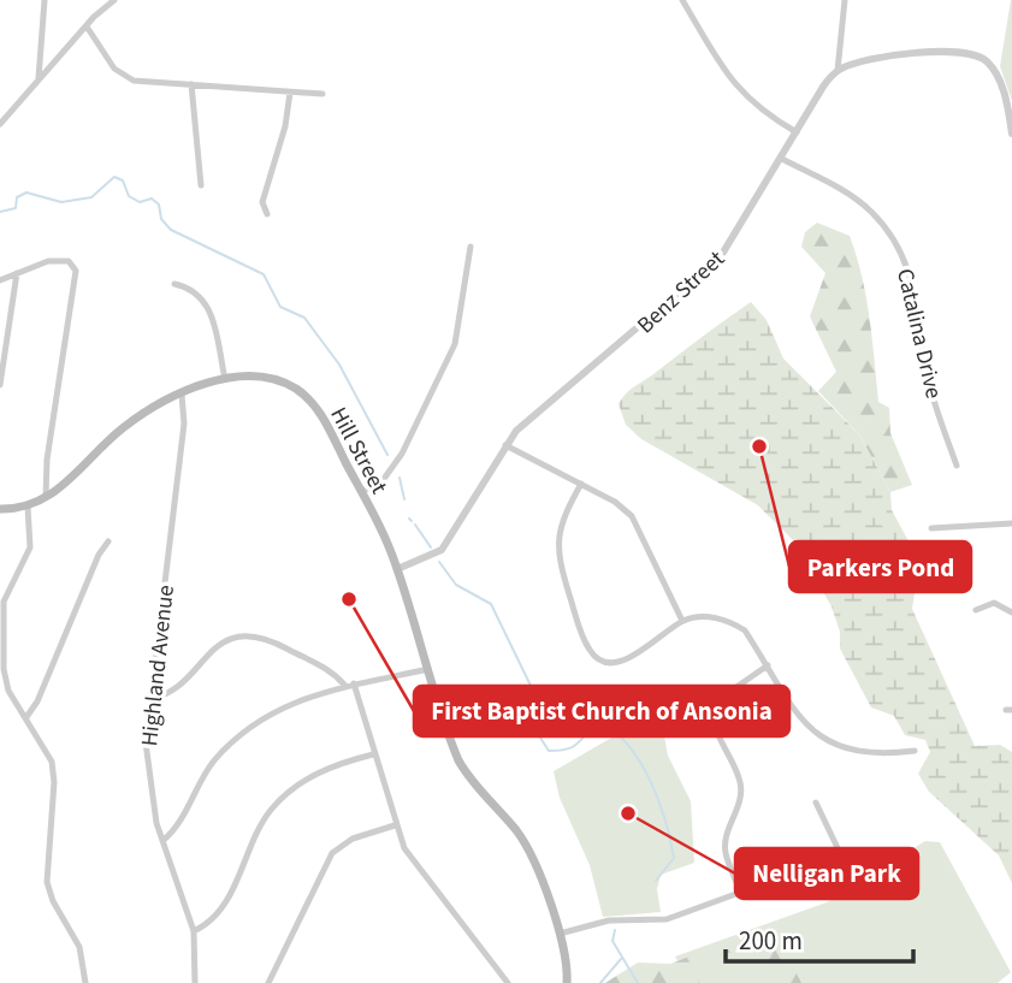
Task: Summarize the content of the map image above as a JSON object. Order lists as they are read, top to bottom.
{
  "streets": {
    "main road": ["Hill Street"],
    "street": ["Benz Street", "Catalina Drive", "Highland Avenue"]
  },
  "crossings": [
    ["Benz Street", "Catalina Drive"],
    ["Benz Street", "Hill Street"],
    ["Hill Street", "Highland Avenue"]
  ],
  "places": ["Parkers Pond", "First Baptist Church of Ansonia", "Nelligan Park"],
  "scale_bar": "200 m"
}
